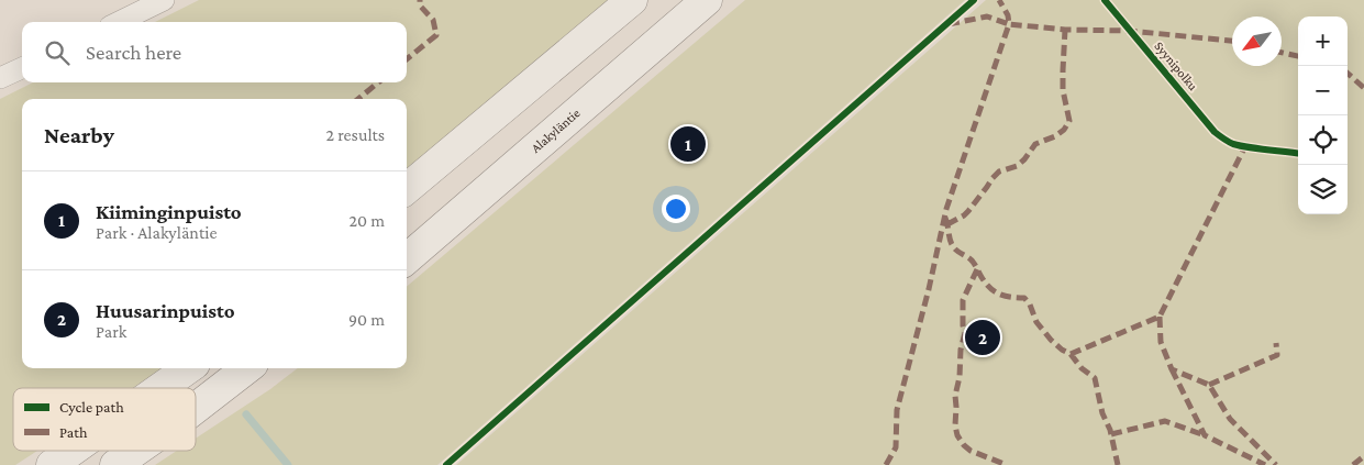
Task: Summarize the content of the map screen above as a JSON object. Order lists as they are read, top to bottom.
{
  "streets": {
    "main road": ["Alakyläntie"],
    "cycle path": ["Syynipolku"]
  },
  "legend": ["Cycle path", "Path"],
  "north": "bottom left",
  "page": {
    "map_buttons": ["+", "−"],
    "search": "Search here",
    "heading": ["Nearby", "2 results"],
    "pins": ["1", "2"],
    "list": [
      {
        "mark": "1",
        "name": "Kiiminginpuisto",
        "note": "Park · Alakyläntie",
        "value": "20 m"
      },
      {
        "mark": "2",
        "name": "Huusarinpuisto",
        "note": "Park",
        "value": "90 m"
      }
    ]
  }
}
